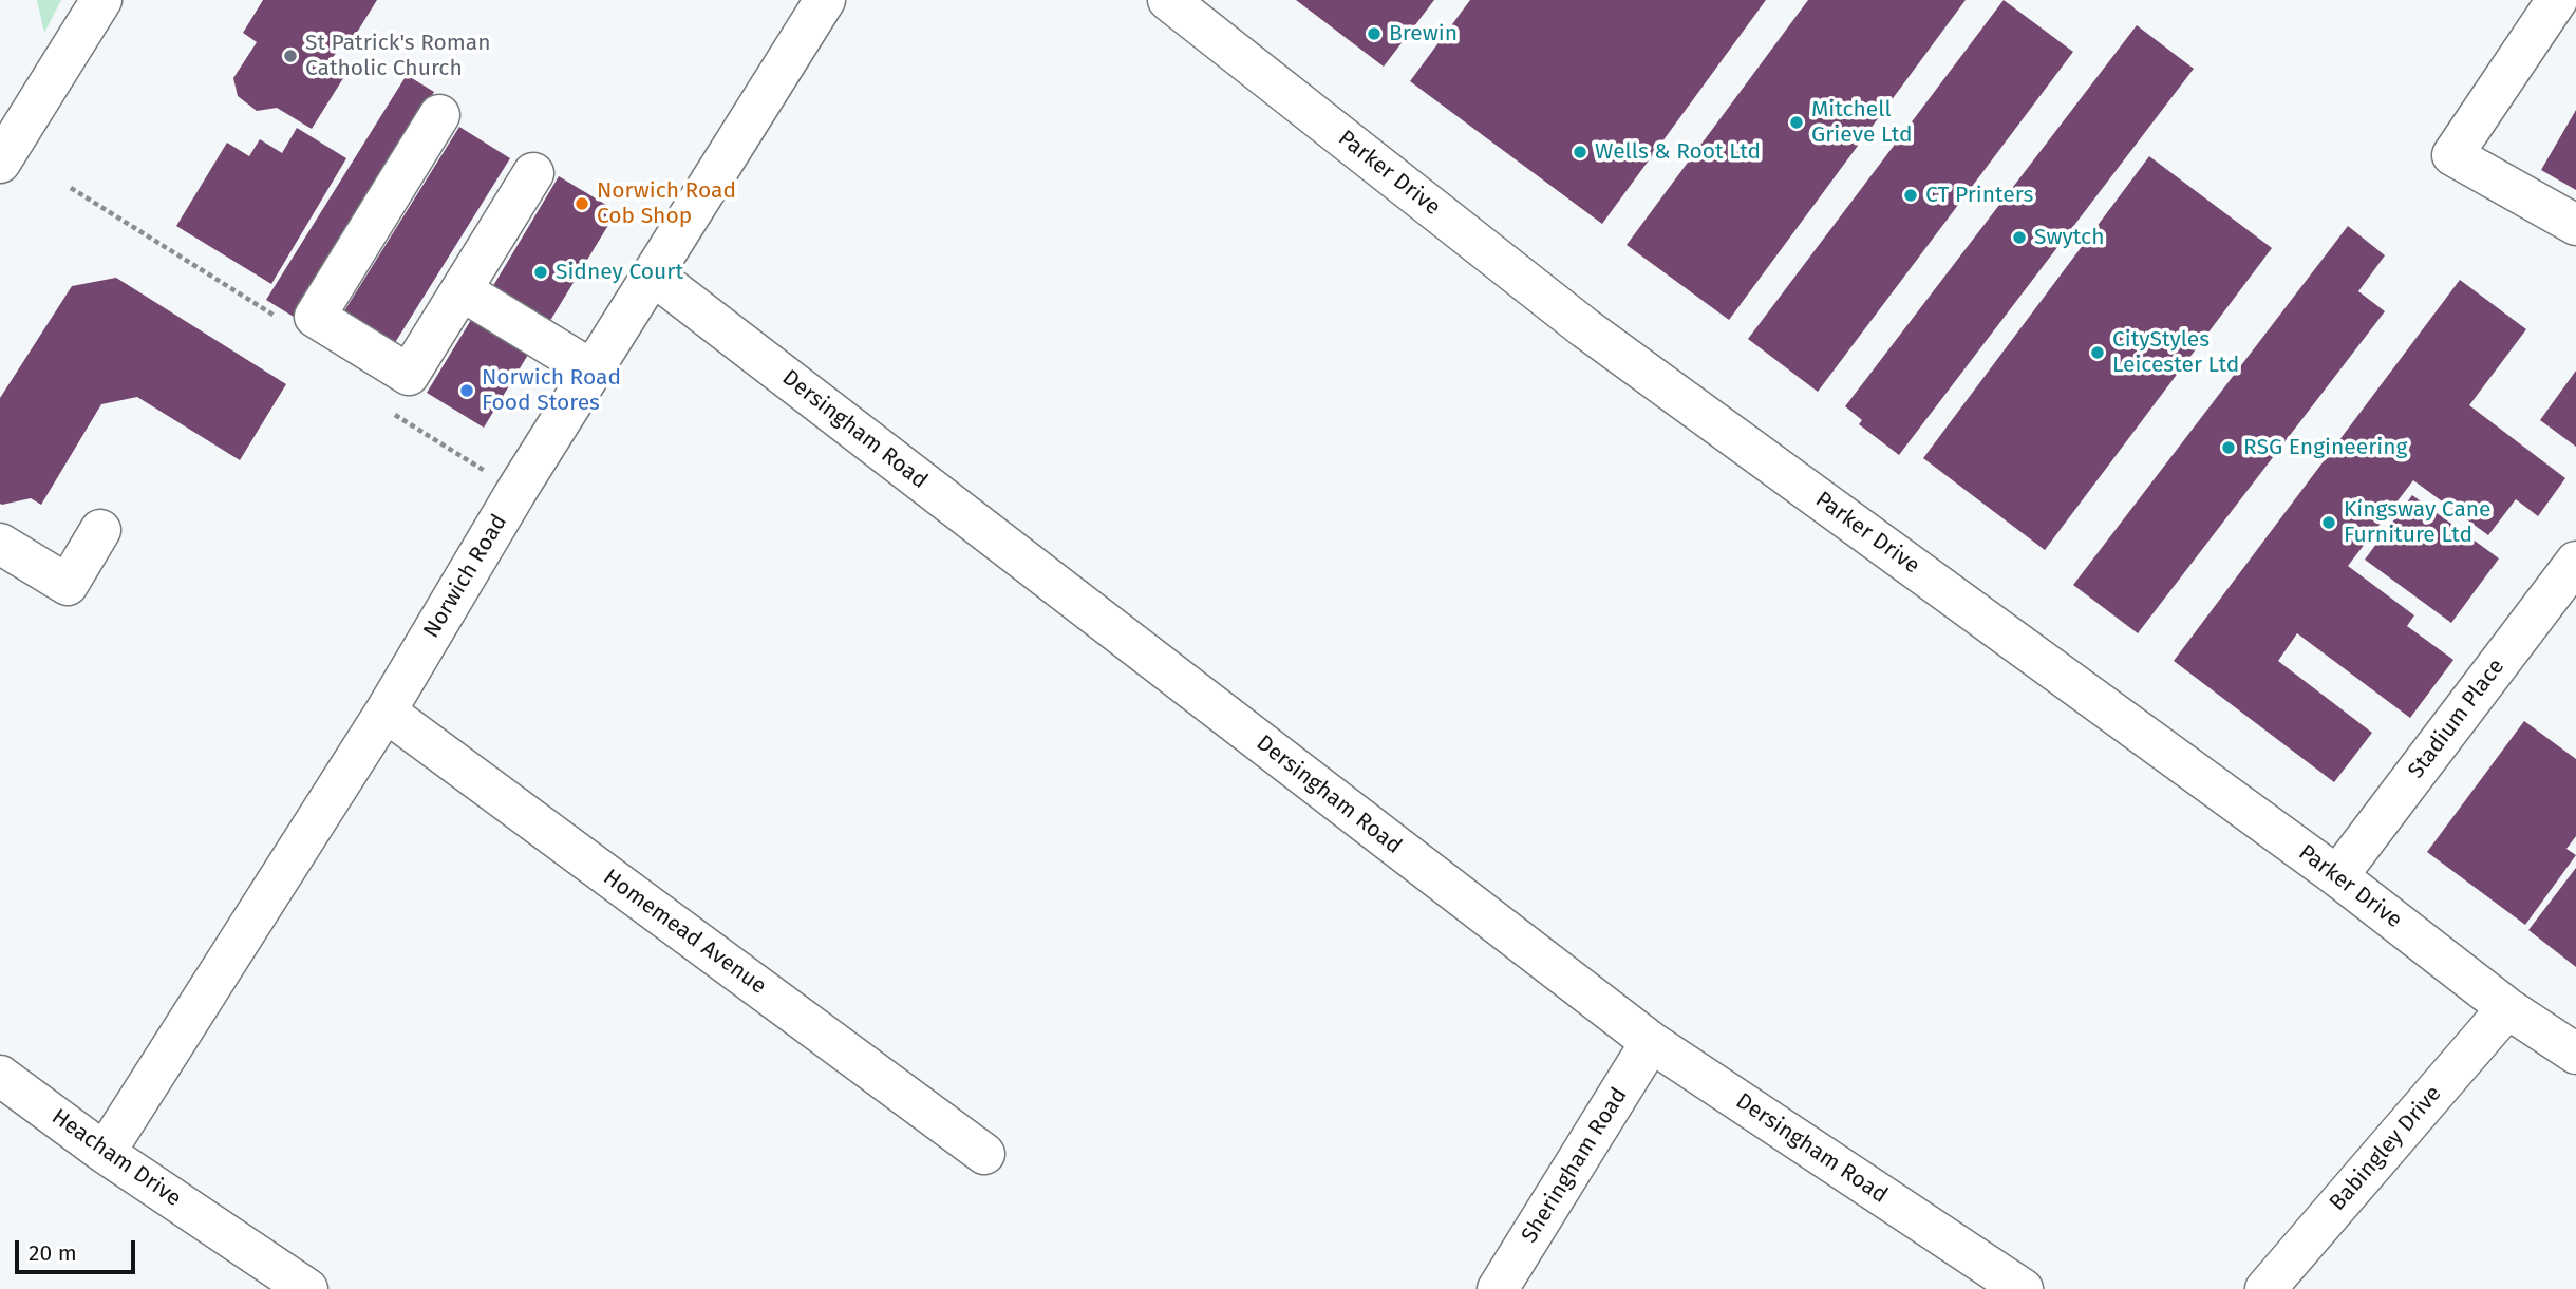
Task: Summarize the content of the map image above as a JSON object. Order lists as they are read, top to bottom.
{
  "streets": {
    "street": [
      "Parker Drive",
      "Dersingham Road",
      "Norwich Road",
      "Stadium Place",
      "Homemead Avenue",
      "Babingley Drive",
      "Heacham Drive",
      "Sheringham Road"
    ]
  },
  "crossings": [
    ["Parker Drive", "Stadium Place"],
    ["Parker Drive", "Babingley Drive"],
    ["Dersingham Road", "Norwich Road"],
    ["Dersingham Road", "Sheringham Road"],
    ["Norwich Road", "Homemead Avenue"],
    ["Norwich Road", "Heacham Drive"]
  ],
  "places": [
    "Brewin",
    "St Patrick's Roman Catholic Church",
    "Mitchell Grieve Ltd",
    "Wells & Root Ltd",
    "CT Printers",
    "Norwich Road Cob Shop",
    "Swytch",
    "Sidney Court",
    "CityStyles Leicester Ltd",
    "Norwich Road Food Stores",
    "RSG Engineering",
    "Kingsway Cane Furniture Ltd"
  ],
  "scale_bar": "20 m"
}
